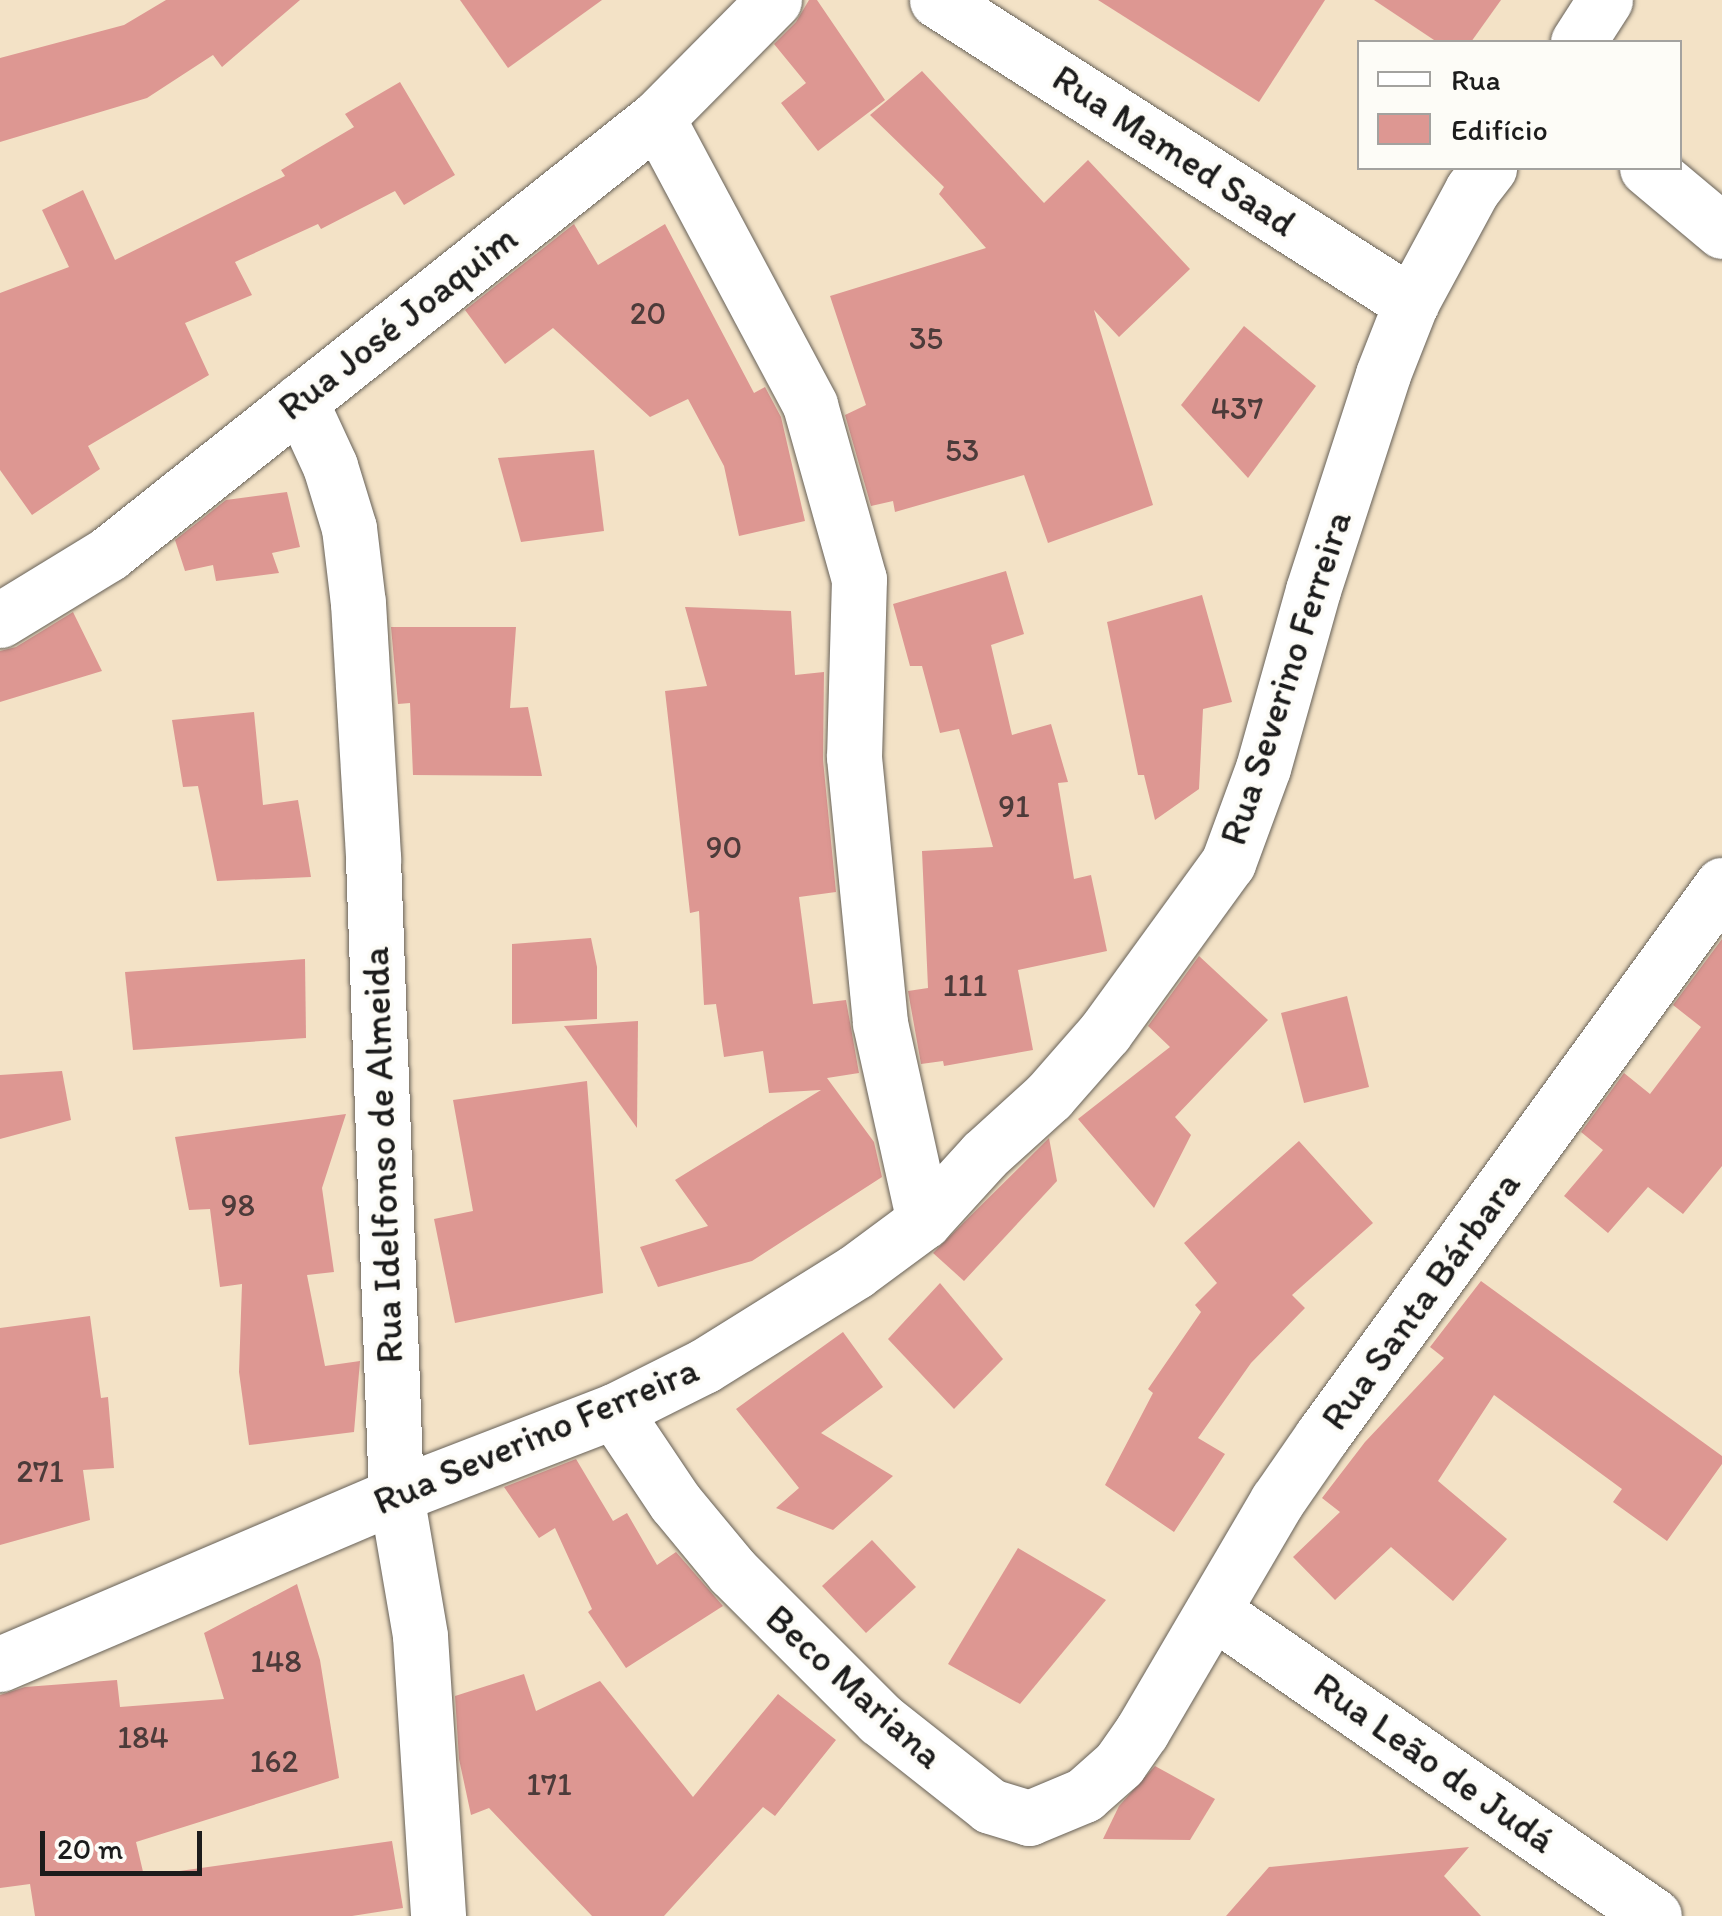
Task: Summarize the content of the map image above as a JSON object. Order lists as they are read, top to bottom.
{
  "streets": {
    "street": [
      "Rua Mamed Saad",
      "Rua José Joaquim",
      "Rua Severino Ferreira",
      "Rua Idelfonso de Almeida",
      "Rua Santa Bárbara",
      "Beco Mariana",
      "Rua Leão de Judá"
    ]
  },
  "crossings": [
    ["Rua Mamed Saad", "Rua Severino Ferreira"],
    ["Rua José Joaquim", "Rua Idelfonso de Almeida"],
    ["Rua Severino Ferreira", "Rua Idelfonso de Almeida"],
    ["Rua Severino Ferreira", "Beco Mariana"],
    ["Rua Santa Bárbara", "Beco Mariana"],
    ["Rua Santa Bárbara", "Rua Leão de Judá"]
  ],
  "house_numbers": [
    "20",
    "35",
    "437",
    "53",
    "91",
    "90",
    "111",
    "98",
    "271",
    "148",
    "184",
    "162",
    "171"
  ],
  "legend": ["Rua", "Edifício"],
  "scale_bar": "20 m"
}
